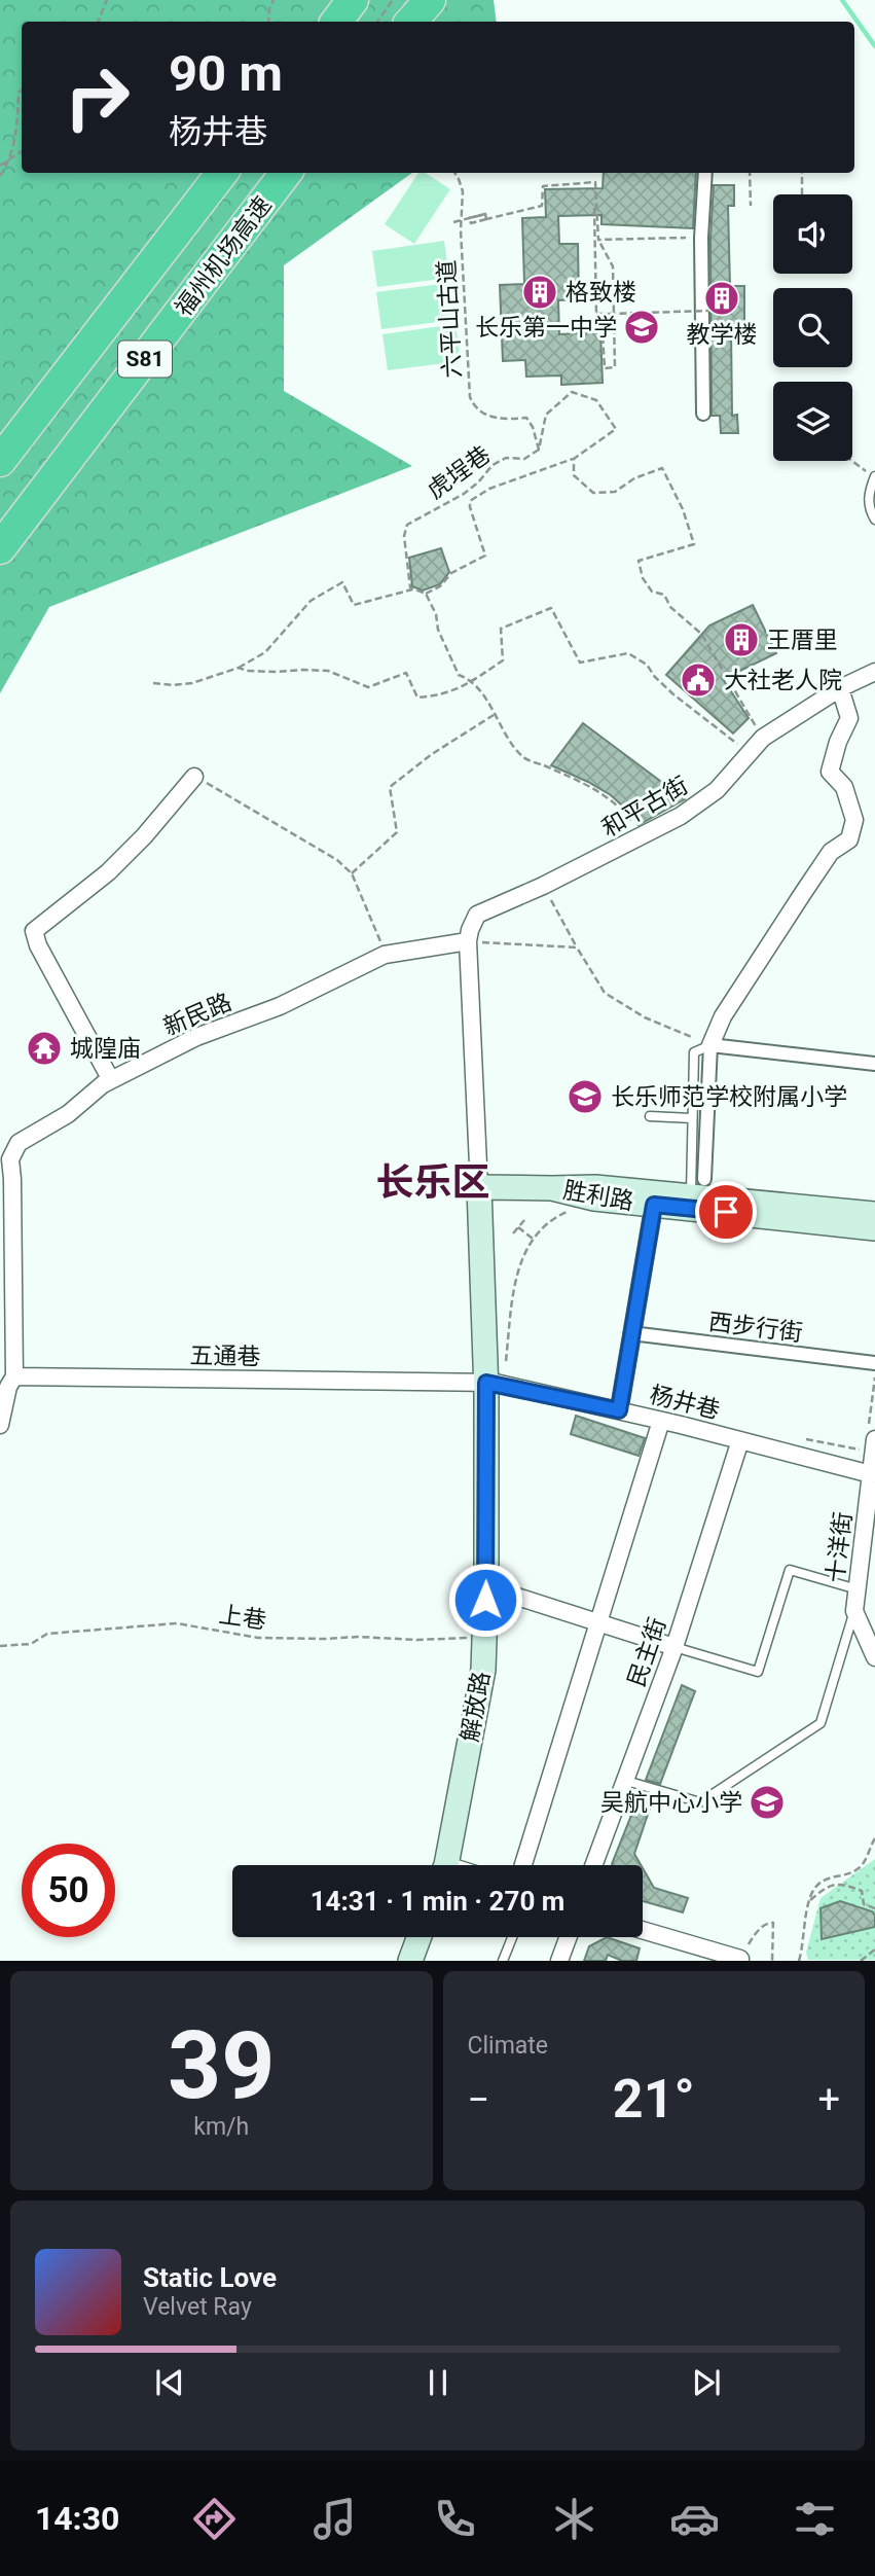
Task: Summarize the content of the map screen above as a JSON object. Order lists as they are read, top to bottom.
{
  "streets": {
    "highway": ["福州机场高速", "S81"],
    "main road": ["胜利路", "解放路"],
    "street": [
      "和平古街",
      "新民路",
      "西步行街",
      "五通巷",
      "杨井巷",
      "十洋街",
      "民主街"
    ],
    "path": ["六平山古道", "虎埕巷", "上巷"]
  },
  "crossings": [
    ["六平山古道", "虎埕巷"],
    ["和平古街", "新民路"],
    ["新民路", "五通巷"],
    ["五通巷", "杨井巷"],
    ["五通巷", "解放路"],
    ["杨井巷", "十洋街"],
    ["杨井巷", "民主街"],
    ["杨井巷", "解放路"],
    ["上巷", "解放路"]
  ],
  "districts": ["长乐区"],
  "places": {
    "building": ["格致楼", "教学楼", "王厝里"],
    "school or university": ["长乐第一中学", "长乐师范学校附属小学", "吴航中心小学"],
    "public building": ["大社老人院"],
    "temple": ["城隍庙"]
  },
  "page": {
    "turn": ["90 m", "杨井巷"],
    "limit": "50",
    "trip": "14:31 · 1 min · 270 m",
    "tile": [
      ["39", "km/h"],
      "Climate"
    ],
    "heat": ["−", "21°", "+"],
    "song": ["Static Love", "Velvet Ray"],
    "tabs": "14:30"
  }
}
